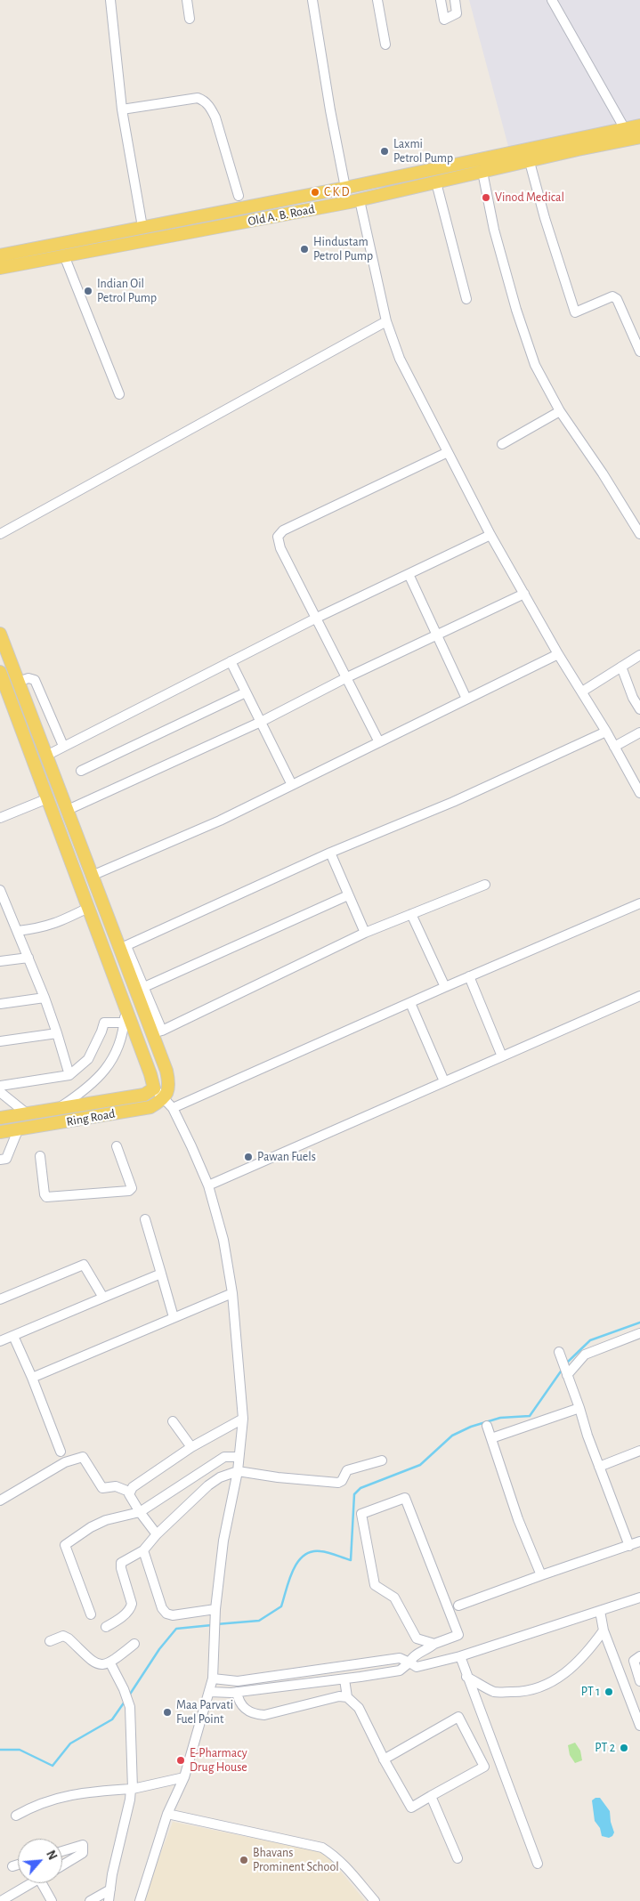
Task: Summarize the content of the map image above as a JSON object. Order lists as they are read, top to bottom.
{
  "streets": {
    "main road": ["Old A. B. Road", "Ring Road"]
  },
  "places": [
    "Laxmi Petrol Pump",
    "C K D",
    "Vinod Medical",
    "Hindustam Petrol Pump",
    "Indian Oil Petrol Pump",
    "Pawan Fuels",
    "PT 1",
    "Maa Parvati Fuel Point",
    "PT 2",
    "E-Pharmacy Drug House",
    "Bhavans Prominent School"
  ],
  "north": "top right"
}
